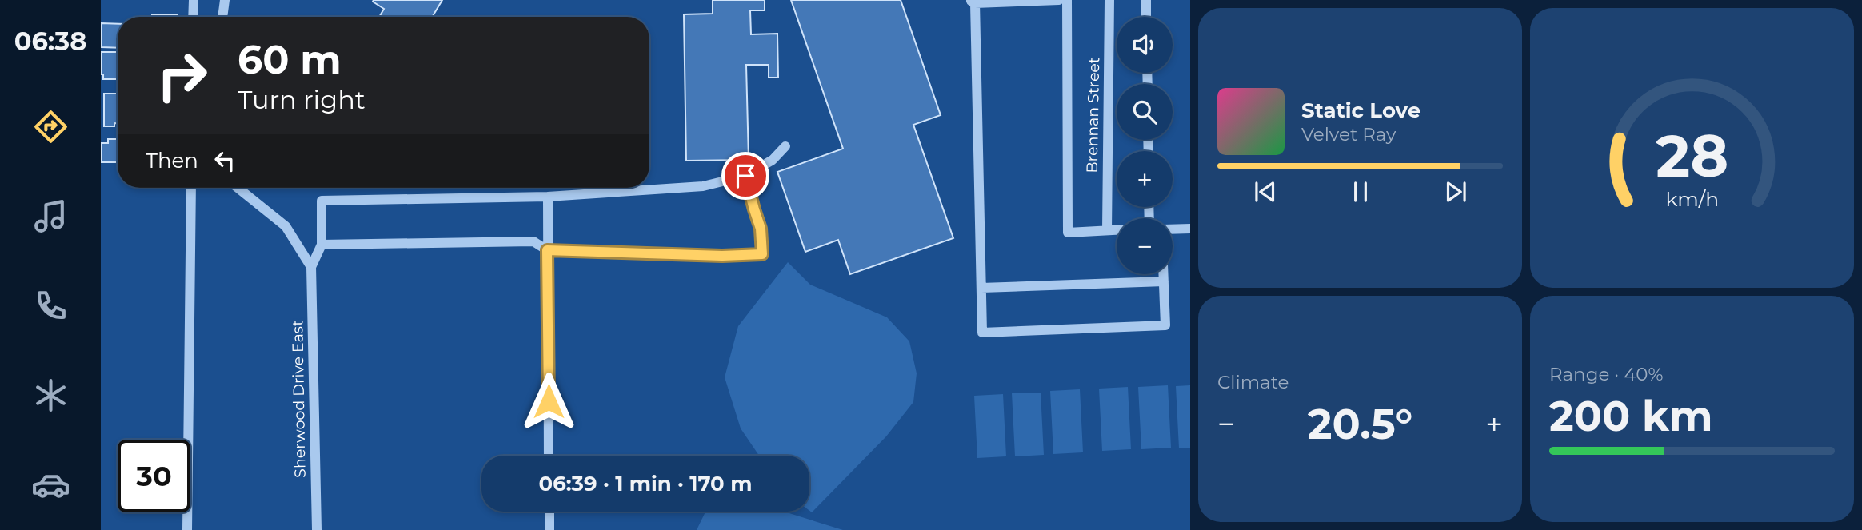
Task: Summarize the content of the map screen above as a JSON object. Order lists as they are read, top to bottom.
{
  "streets": {
    "street": ["Brennan Street", "Sherwood Drive East"]
  },
  "page": {
    "tabs": "06:38",
    "map_buttons": ["+", "−"],
    "turn": ["60 m", "Turn right"],
    "song": ["Static Love", "Velvet Ray"],
    "then": "Then",
    "tile": [
      "Climate",
      ["Range · 40%", "200 km"]
    ],
    "heat": ["−", "20.5°", "+"],
    "limit": "30",
    "trip": "06:39 · 1 min · 170 m",
    "gauge": ["28", "km/h"]
  }
}
